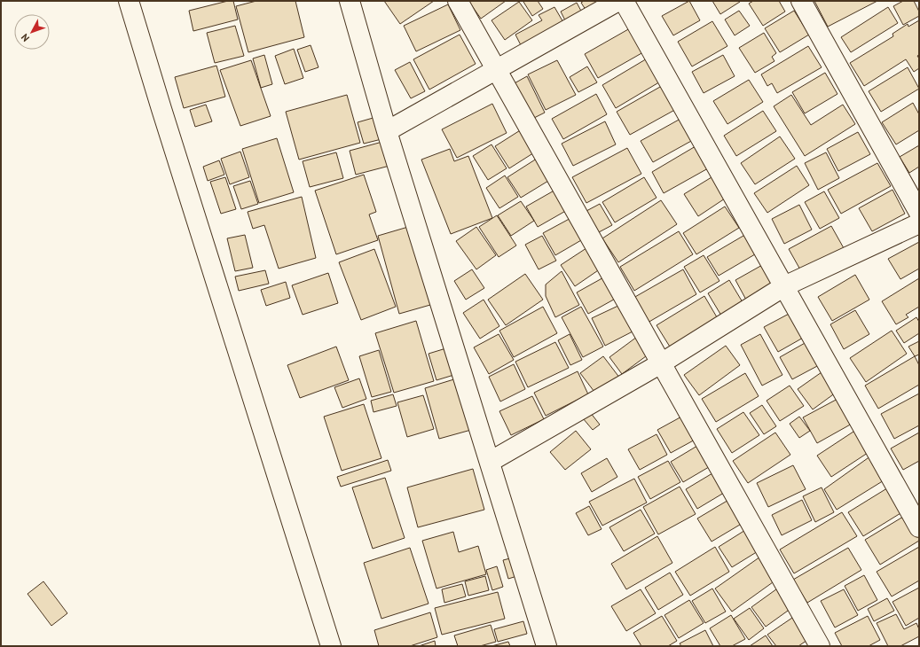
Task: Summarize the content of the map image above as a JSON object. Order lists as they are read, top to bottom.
{
  "north": "bottom left"
}
